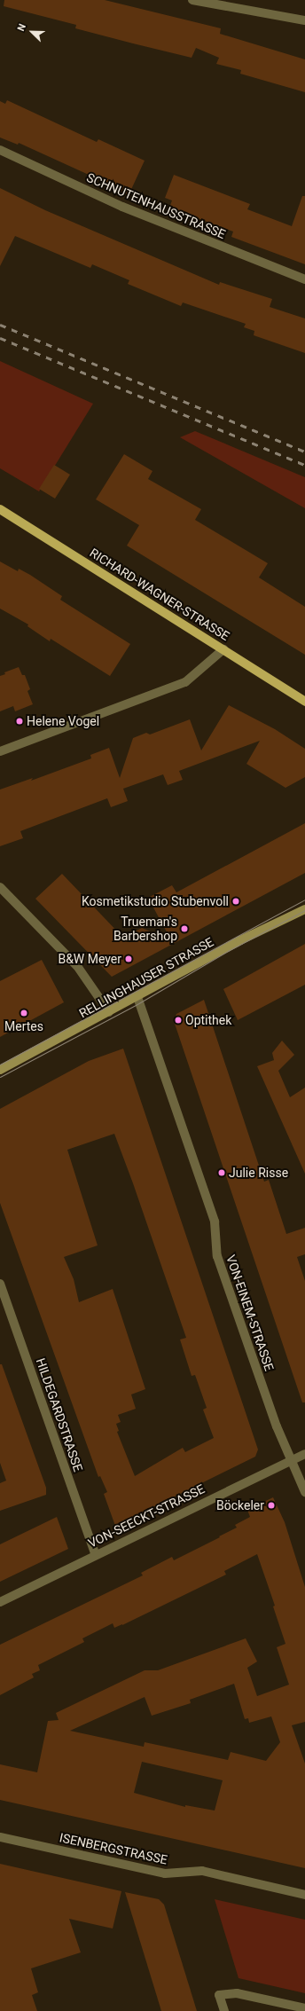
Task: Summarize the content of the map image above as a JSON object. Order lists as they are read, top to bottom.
{
  "streets": {
    "main road": ["RICHARD-WAGNER-STRASSE"],
    "street": [
      "SCHNUTENHAUSSTRASSE",
      "RELLINGHAUSER STRASSE",
      "VON-EINEM-STRASSE",
      "HILDEGARDSTRASSE",
      "VON-SEECKT-STRASSE",
      "ISENBERGSTRASSE"
    ]
  },
  "crossings": [
    ["RELLINGHAUSER STRASSE", "VON-EINEM-STRASSE"],
    ["VON-EINEM-STRASSE", "VON-SEECKT-STRASSE"],
    ["HILDEGARDSTRASSE", "VON-SEECKT-STRASSE"]
  ],
  "places": [
    "Helene Vogel",
    "Kosmetikstudio Stubenvoll",
    "Trueman's Barbershop",
    "B&W Meyer",
    "Mertes",
    "Optithek",
    "Julie Risse",
    "Böckeler"
  ],
  "north": "top left"
}
